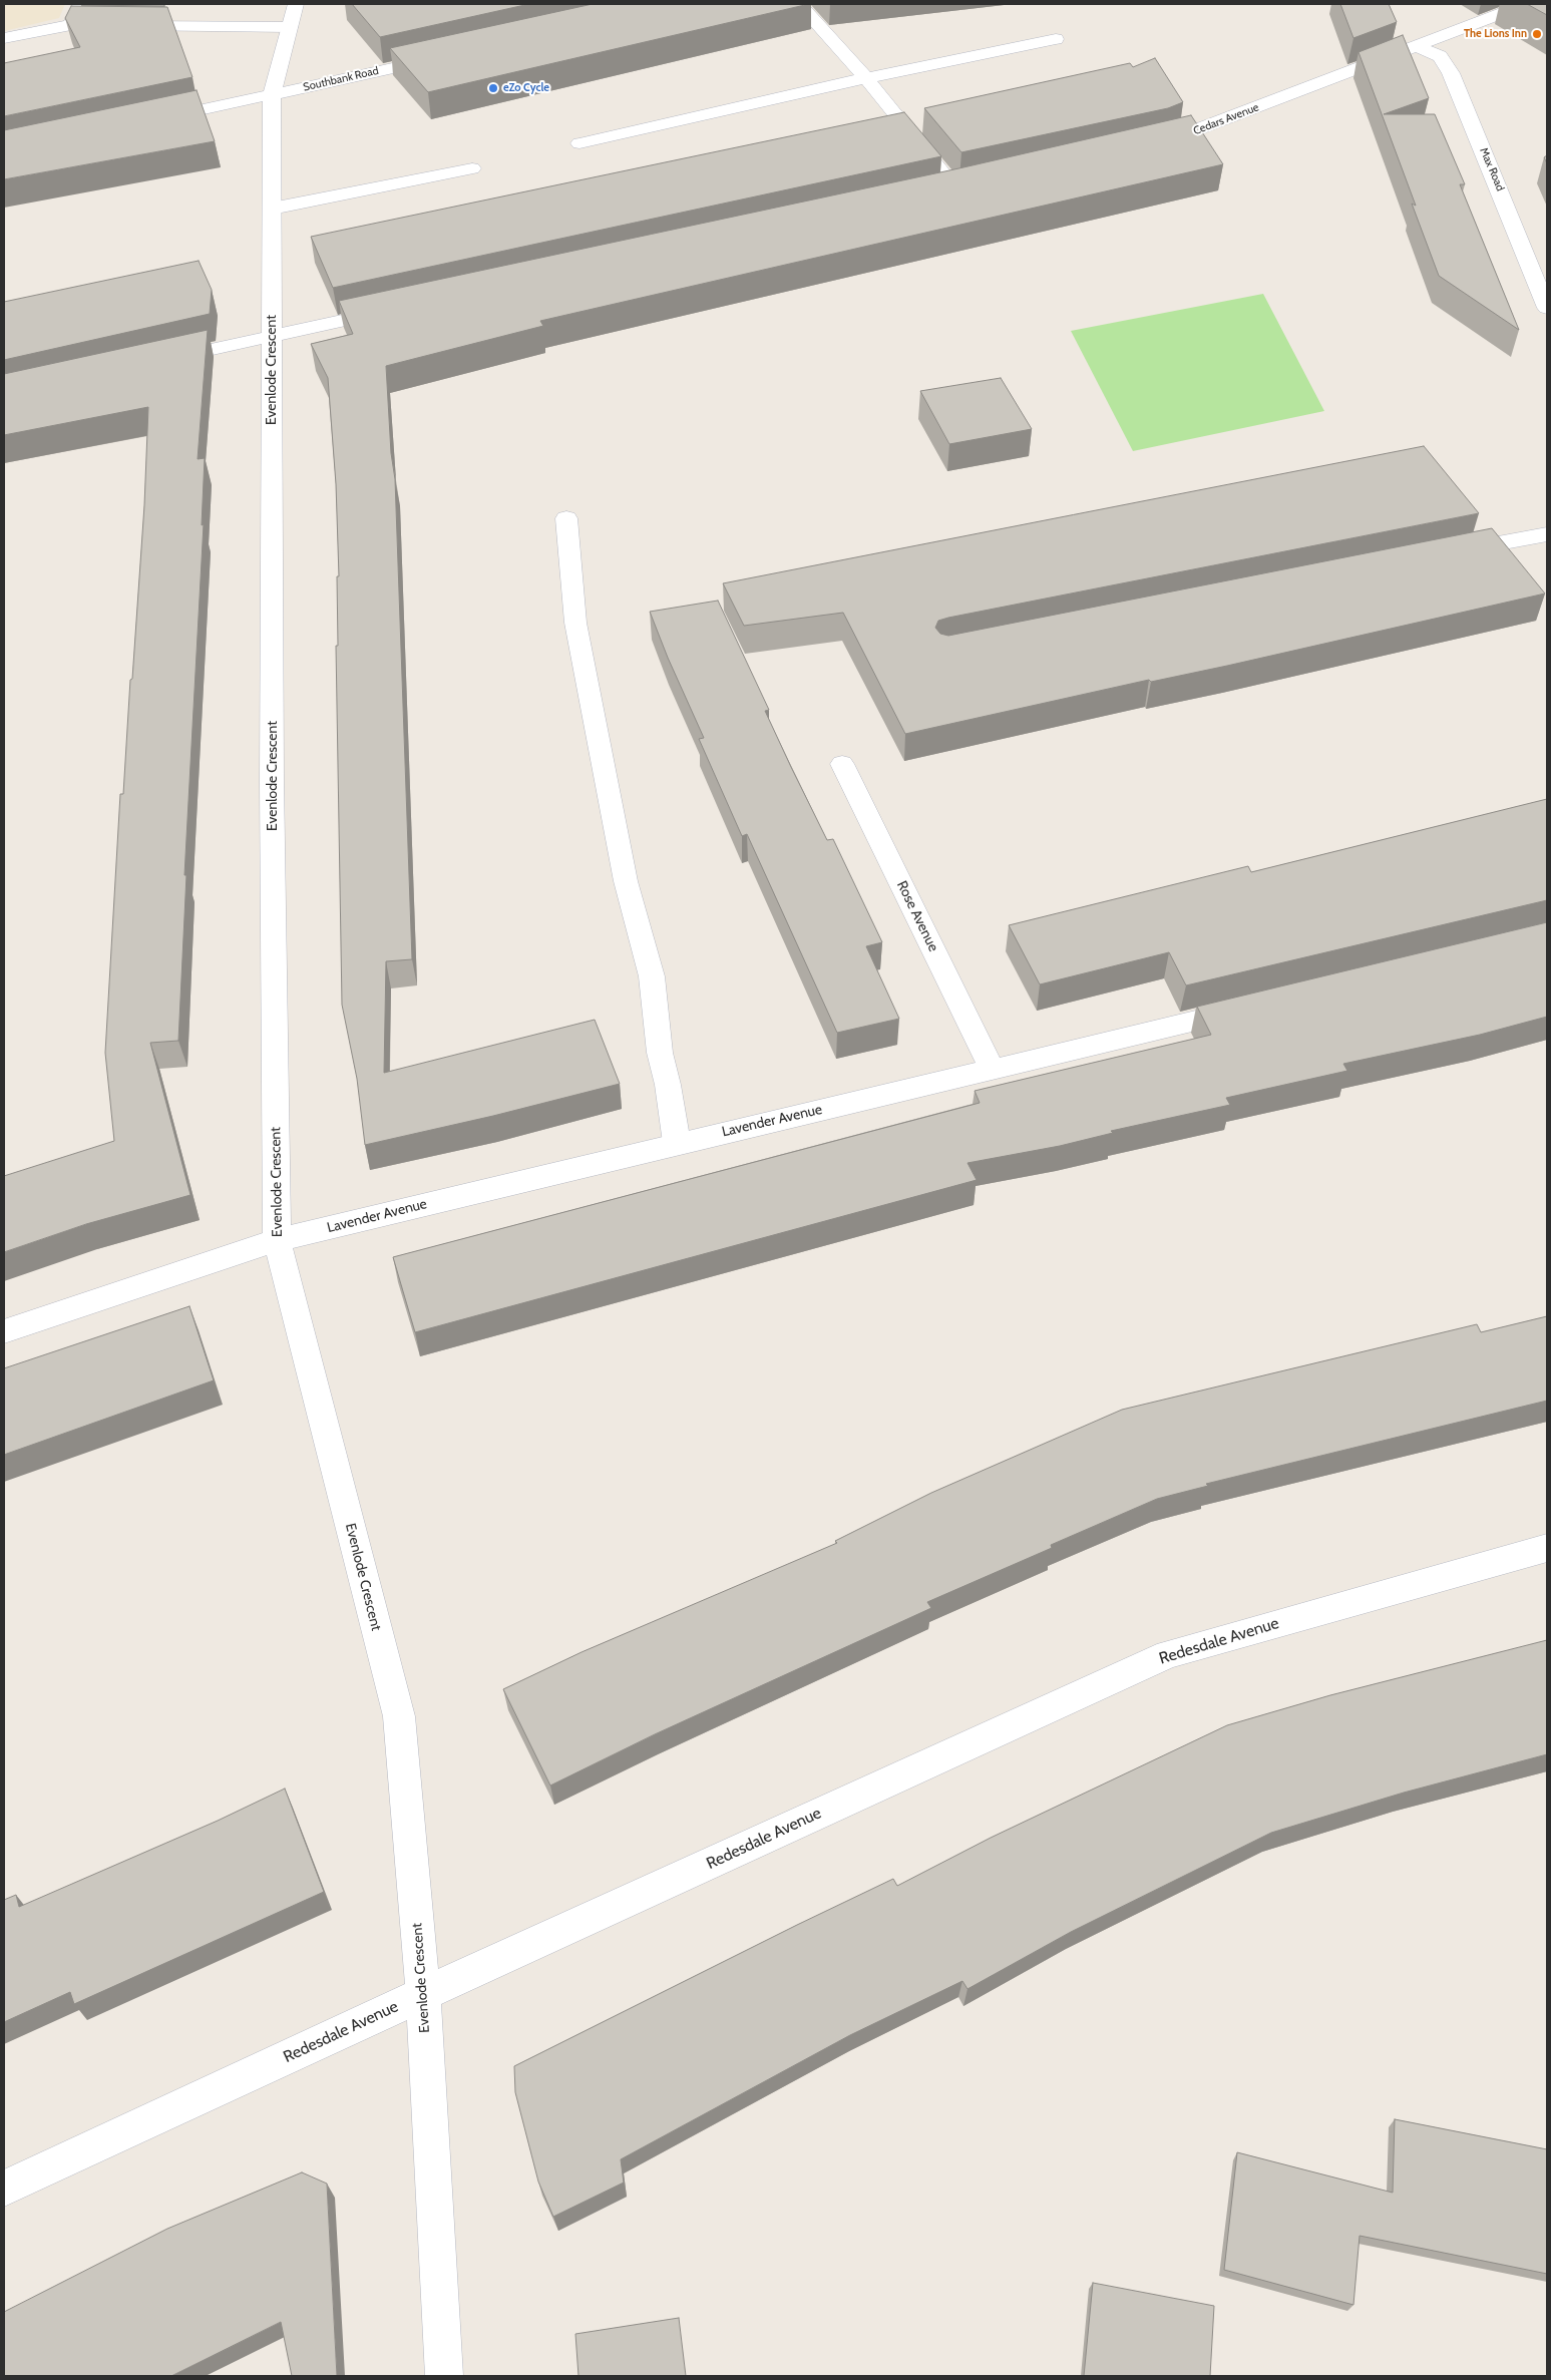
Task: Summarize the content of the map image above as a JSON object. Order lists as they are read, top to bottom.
{
  "streets": {
    "street": [
      "Southbank Road",
      "Cedars Avenue",
      "Max Road",
      "Evenlode Crescent",
      "Rose Avenue",
      "Lavender Avenue",
      "Redesdale Avenue"
    ]
  },
  "crossings": [
    ["Southbank Road", "Evenlode Crescent"],
    ["Cedars Avenue", "Max Road"],
    ["Evenlode Crescent", "Lavender Avenue"],
    ["Evenlode Crescent", "Redesdale Avenue"],
    ["Rose Avenue", "Lavender Avenue"]
  ],
  "places": ["The Lions Inn", "eZo Cycle"]
}
